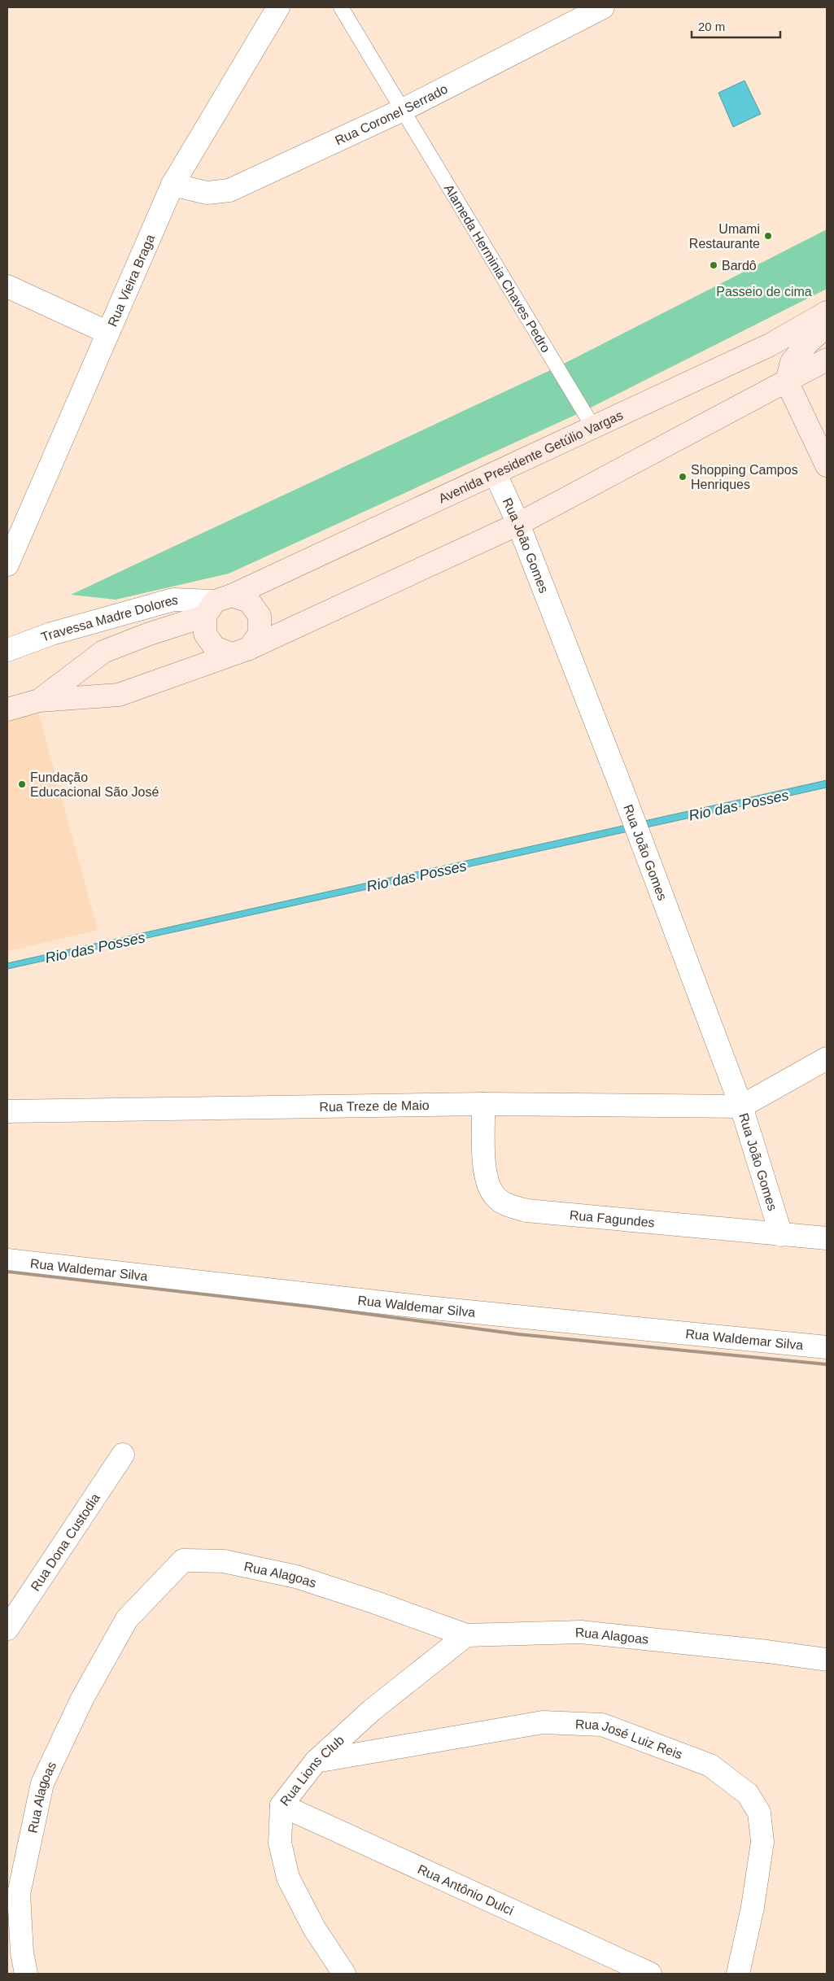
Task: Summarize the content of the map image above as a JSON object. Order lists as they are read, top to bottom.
{
  "streets": {
    "main road": ["Avenida Presidente Getúlio Vargas"],
    "street": [
      "Rua Coronel Serrado",
      "Rua Vieira Braga",
      "Rua João Gomes",
      "Travessa Madre Dolores",
      "Rua Treze de Maio",
      "Rua Fagundes",
      "Rua Waldemar Silva",
      "Rua Dona Custodia",
      "Rua Alagoas",
      "Rua José Luiz Reis",
      "Rua Lions Club",
      "Rua Antônio Dulci"
    ],
    "lane": ["Alameda Herminia Chaves Pedro"]
  },
  "crossings": [
    ["Rua Coronel Serrado", "Alameda Herminia Chaves Pedro"],
    ["Rua Coronel Serrado", "Rua Vieira Braga"],
    ["Alameda Herminia Chaves Pedro", "Avenida Presidente Getúlio Vargas"],
    ["Avenida Presidente Getúlio Vargas", "Rua João Gomes"],
    ["Avenida Presidente Getúlio Vargas", "Travessa Madre Dolores"],
    ["Rua João Gomes", "Rua Treze de Maio"],
    ["Rua João Gomes", "Rua Fagundes"],
    ["Rua Treze de Maio", "Rua Fagundes"],
    ["Rua Alagoas", "Rua Lions Club"],
    ["Rua José Luiz Reis", "Rua Lions Club"],
    ["Rua Lions Club", "Rua Antônio Dulci"]
  ],
  "water": ["Rio das Posses"],
  "parks": ["Passeio de cima"],
  "places": [
    "Umami Restaurante",
    "Bardô",
    "Shopping Campos Henriques",
    "Fundação Educacional São José"
  ],
  "scale_bar": "20 m"
}
